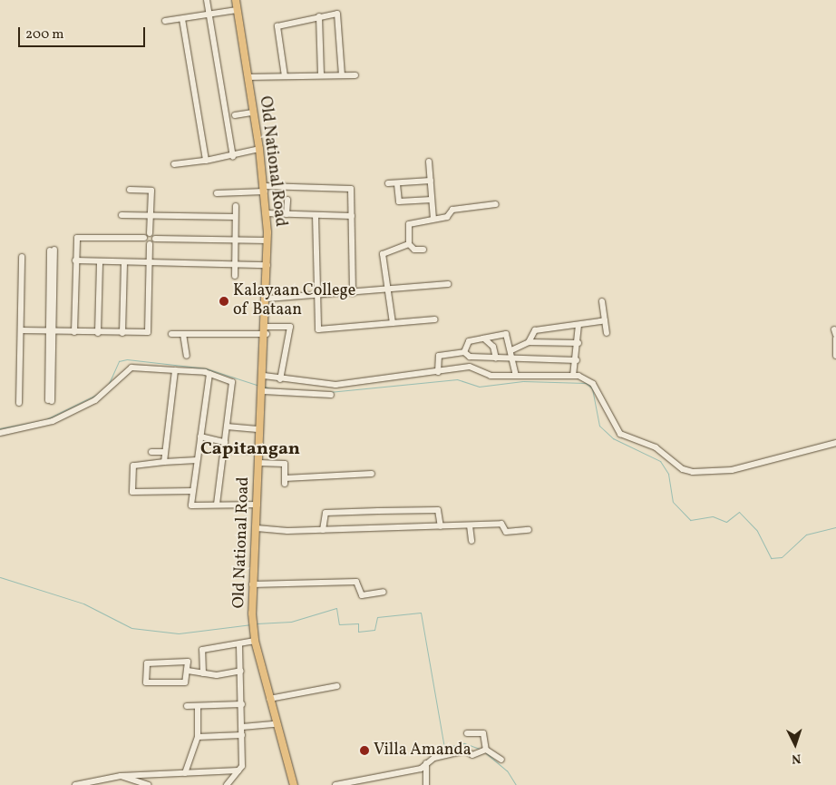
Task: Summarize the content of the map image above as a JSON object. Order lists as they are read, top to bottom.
{
  "streets": {
    "main road": ["Old National Road"]
  },
  "districts": ["Capitangan"],
  "places": ["Kalayaan College of Bataan", "Villa Amanda"],
  "scale_bar": "200 m",
  "north": "bottom"
}
